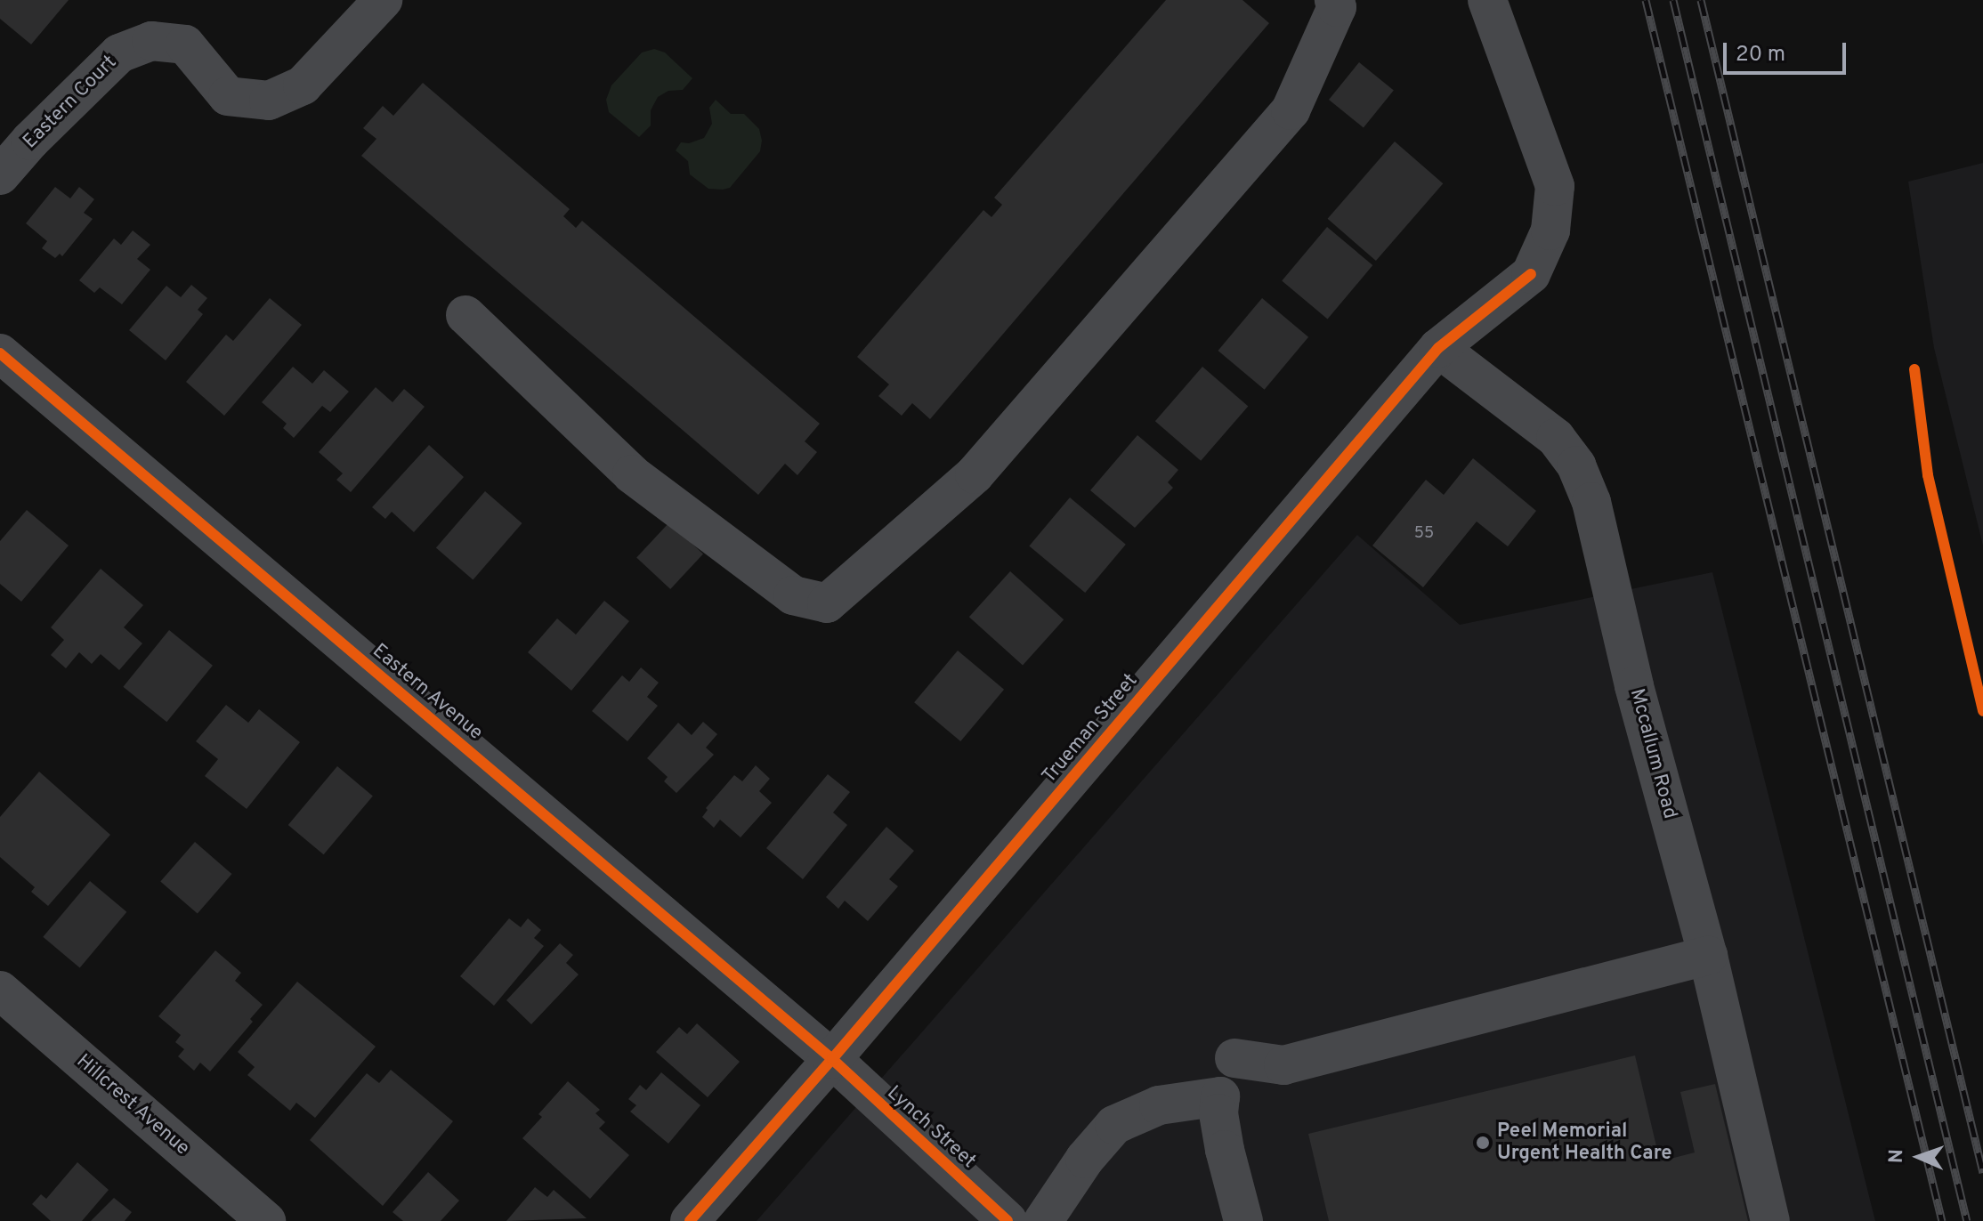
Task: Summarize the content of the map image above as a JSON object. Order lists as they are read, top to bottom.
{
  "streets": {
    "street": [
      "Eastern Court",
      "Eastern Avenue",
      "Trueman Street",
      "Mccallum Road",
      "Hillcrest Avenue",
      "Lynch Street"
    ]
  },
  "crossings": [
    ["Eastern Avenue", "Trueman Street"],
    ["Eastern Avenue", "Lynch Street"],
    ["Trueman Street", "Mccallum Road"],
    ["Trueman Street", "Lynch Street"]
  ],
  "places": ["Peel Memorial Urgent Health Care"],
  "house_numbers": ["55"],
  "scale_bar": "20 m",
  "north": "left"
}
